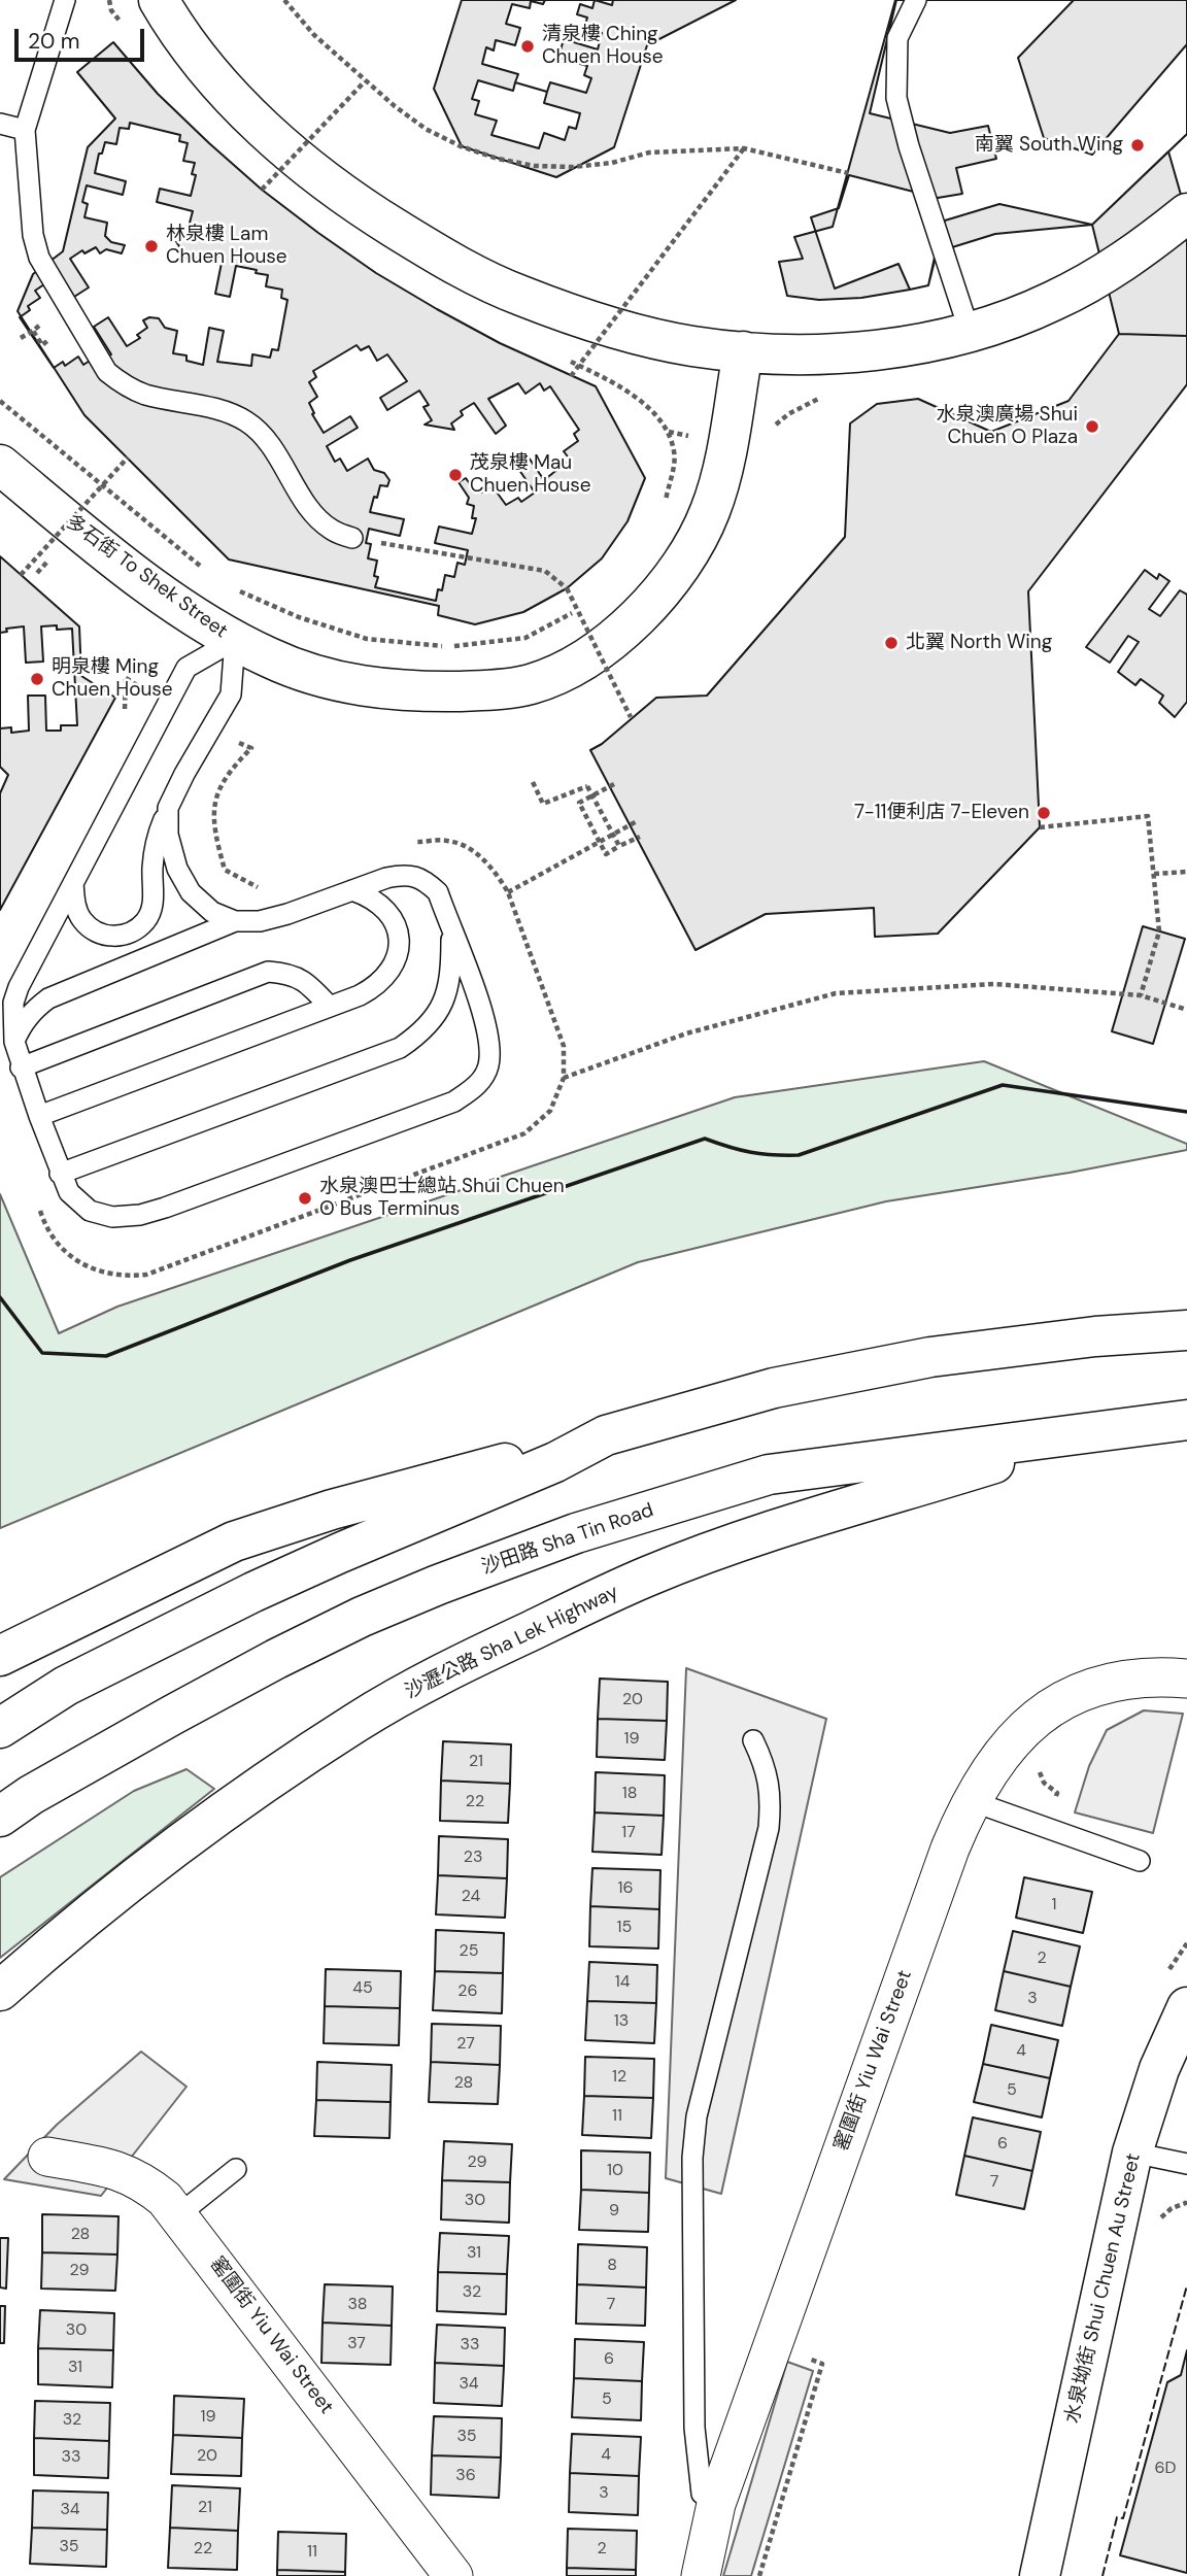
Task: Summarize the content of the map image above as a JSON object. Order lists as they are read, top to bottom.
{
  "streets": {
    "main road": [
      "多石街 To Shek Street",
      "沙田路 Sha Tin Road",
      "沙瀝公路 Sha Lek Highway",
      "水泉坳街 Shui Chuen Au Street"
    ],
    "street": ["窰圍街 Yiu Wai Street"]
  },
  "crossings": [
    ["沙田路 Sha Tin Road", "沙瀝公路 Sha Lek Highway"]
  ],
  "places": [
    "清泉樓 Ching Chuen House",
    "南翼 South Wing",
    "林泉樓 Lam Chuen House",
    "水泉澳廣場 Shui Chuen O Plaza",
    "茂泉樓 Mau Chuen House",
    "北翼 North Wing",
    "明泉樓 Ming Chuen House",
    "7-11便利店 7-Eleven",
    "水泉澳巴士總站 Shui Chuen O Bus Terminus"
  ],
  "house_numbers": [
    "20",
    "19",
    "21",
    "18",
    "22",
    "17",
    "23",
    "16",
    "24",
    "1",
    "15",
    "25",
    "2",
    "14",
    "45",
    "26",
    "3",
    "13",
    "27",
    "4",
    "12",
    "28",
    "5",
    "11",
    "6",
    "29",
    "10",
    "7",
    "30",
    "9",
    "28",
    "31",
    "8",
    "29",
    "32",
    "38",
    "7",
    "30",
    "37",
    "33",
    "6",
    "31",
    "34",
    "5",
    "19",
    "32",
    "35",
    "4",
    "20",
    "33",
    "6D",
    "36",
    "3",
    "21",
    "34",
    "35",
    "22",
    "2",
    "11"
  ],
  "scale_bar": "20 m"
}
